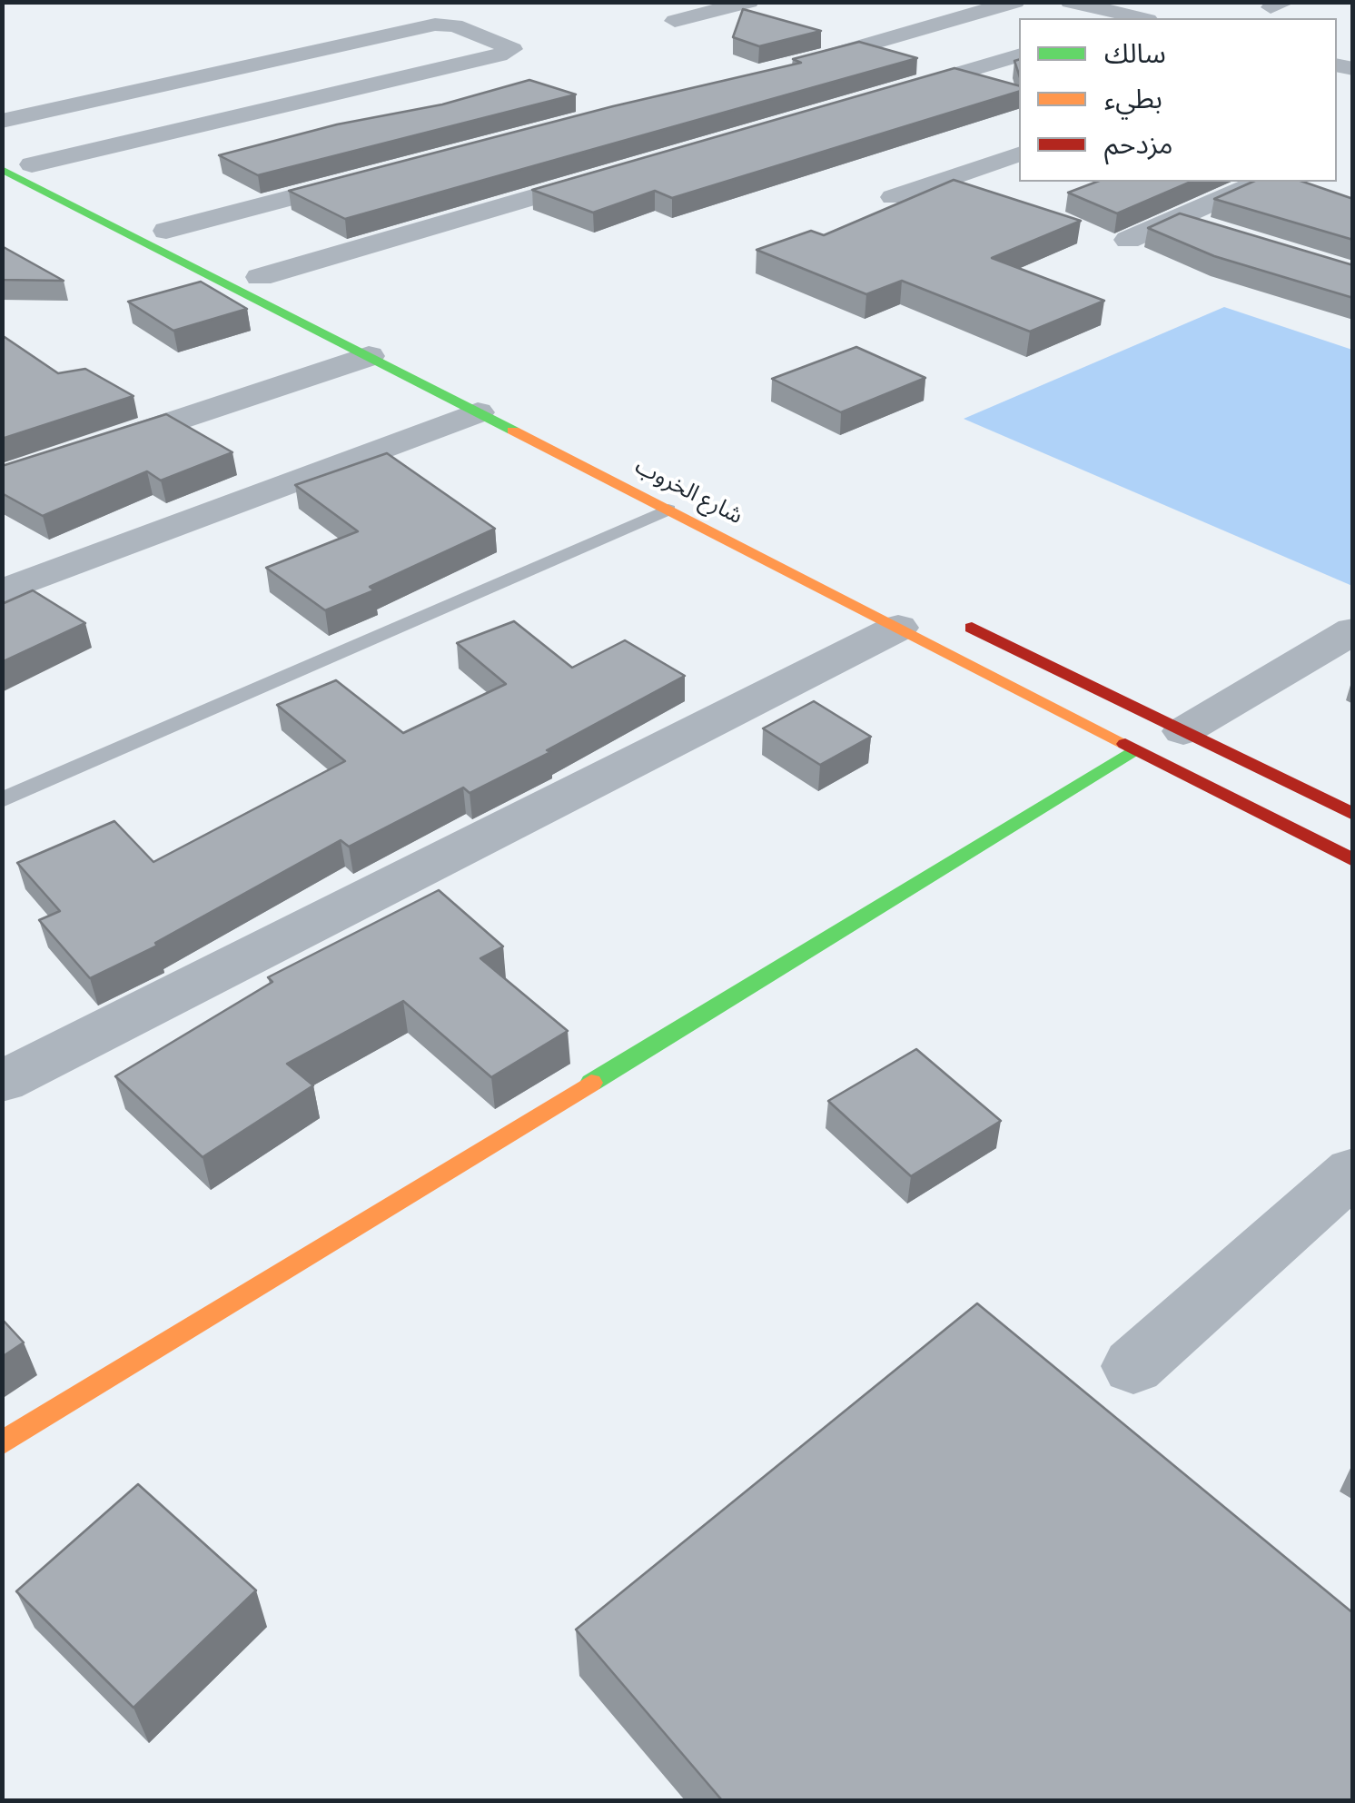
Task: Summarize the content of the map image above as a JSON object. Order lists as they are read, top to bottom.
{
  "streets": {
    "main road": ["شارع الخروب"]
  },
  "legend": ["سالك", "بطيء", "مزدحم"]
}
